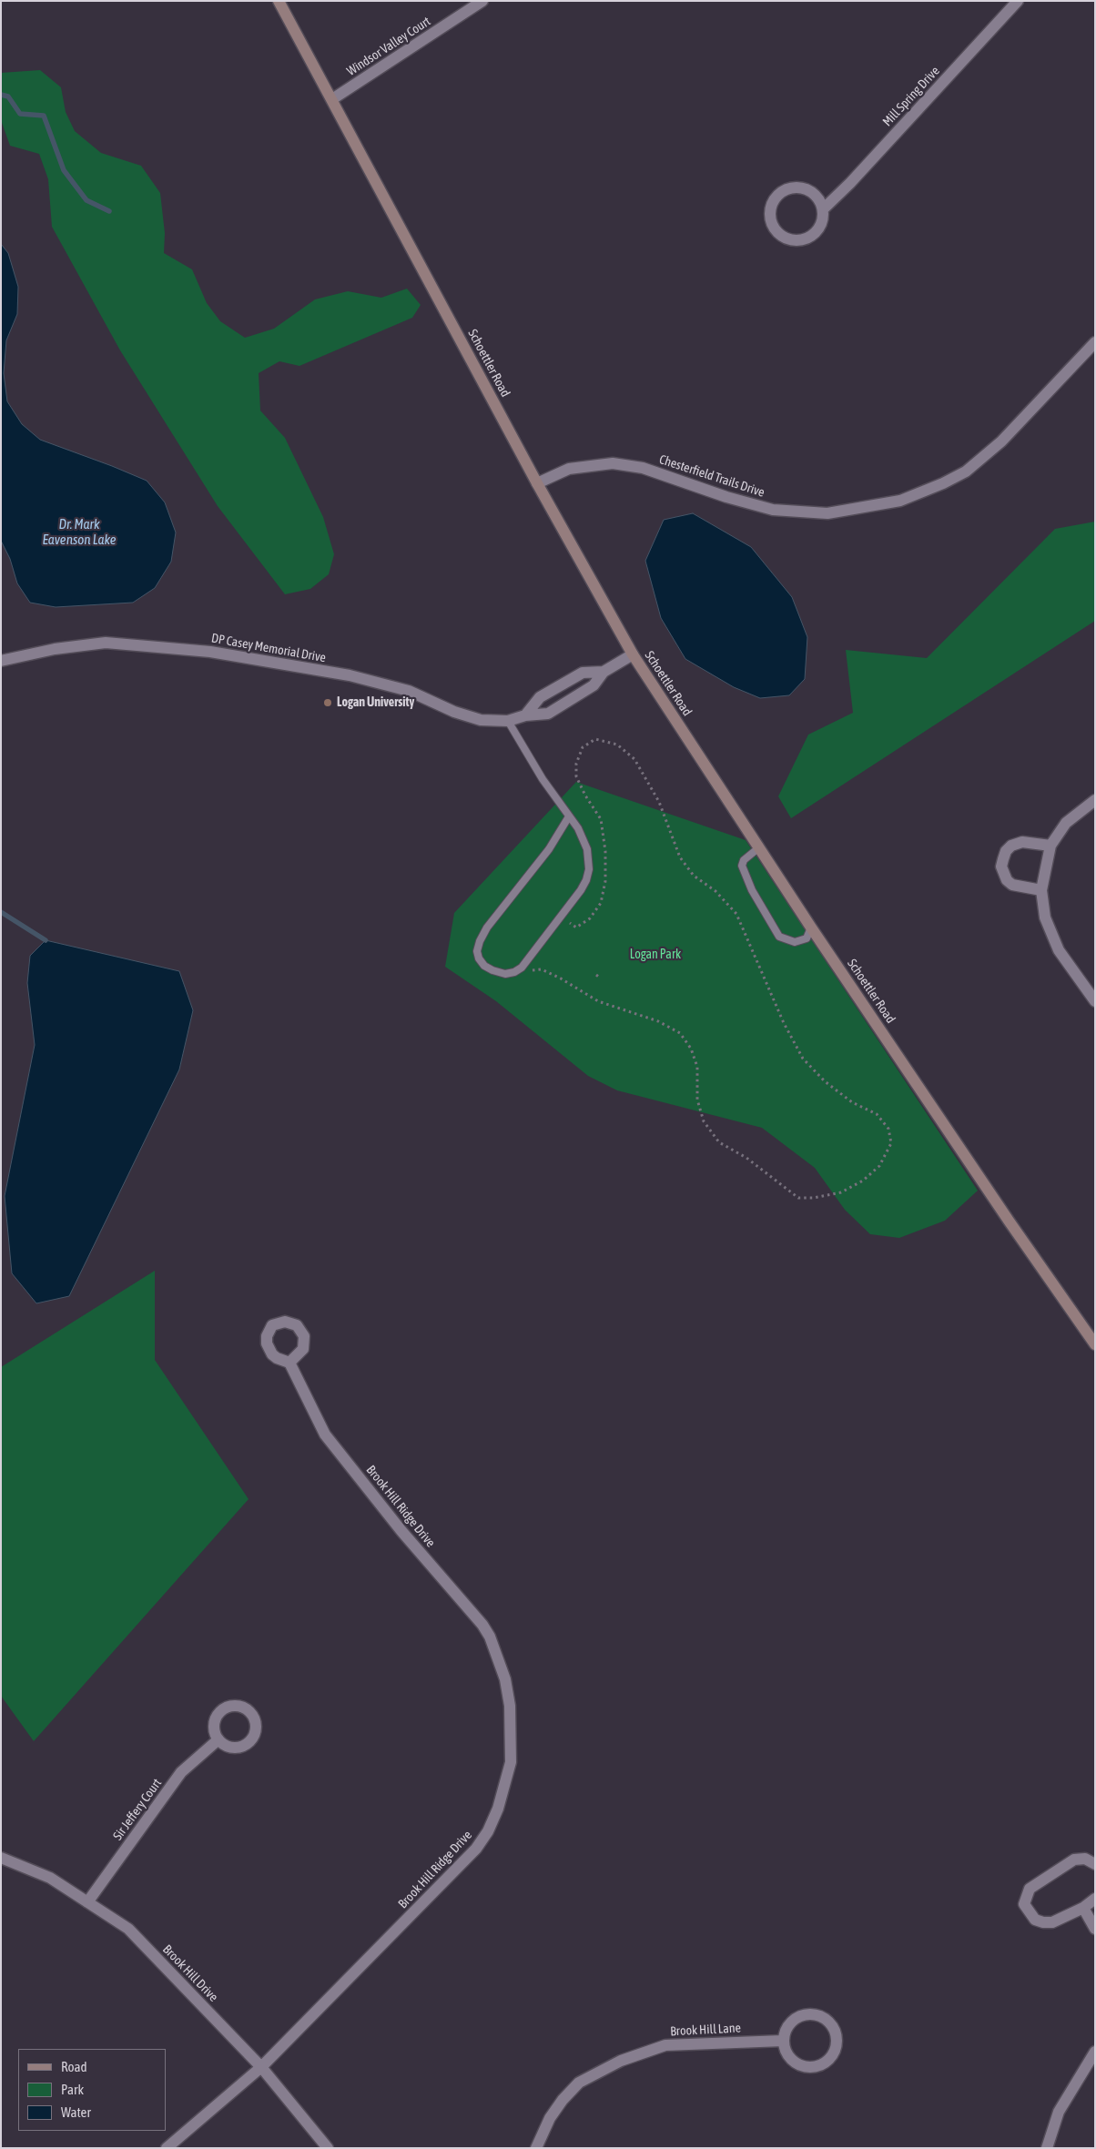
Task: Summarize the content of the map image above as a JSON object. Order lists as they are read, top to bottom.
{
  "streets": {
    "street": [
      "Windsor Valley Court",
      "Mill Spring Drive",
      "Schoettler Road",
      "Chesterfield Trails Drive",
      "DP Casey Memorial Drive",
      "Brook Hill Ridge Drive",
      "Sir Jeffery Court",
      "Brook Hill Drive",
      "Brook Hill Lane"
    ]
  },
  "crossings": [
    ["Windsor Valley Court", "Schoettler Road"],
    ["Schoettler Road", "Chesterfield Trails Drive"],
    ["Schoettler Road", "DP Casey Memorial Drive"],
    ["Brook Hill Ridge Drive", "Brook Hill Drive"],
    ["Sir Jeffery Court", "Brook Hill Drive"]
  ],
  "water": ["Dr. Mark Eavenson Lake"],
  "parks": ["Logan Park"],
  "places": ["Logan University"],
  "legend": ["Road", "Park", "Water"]
}
